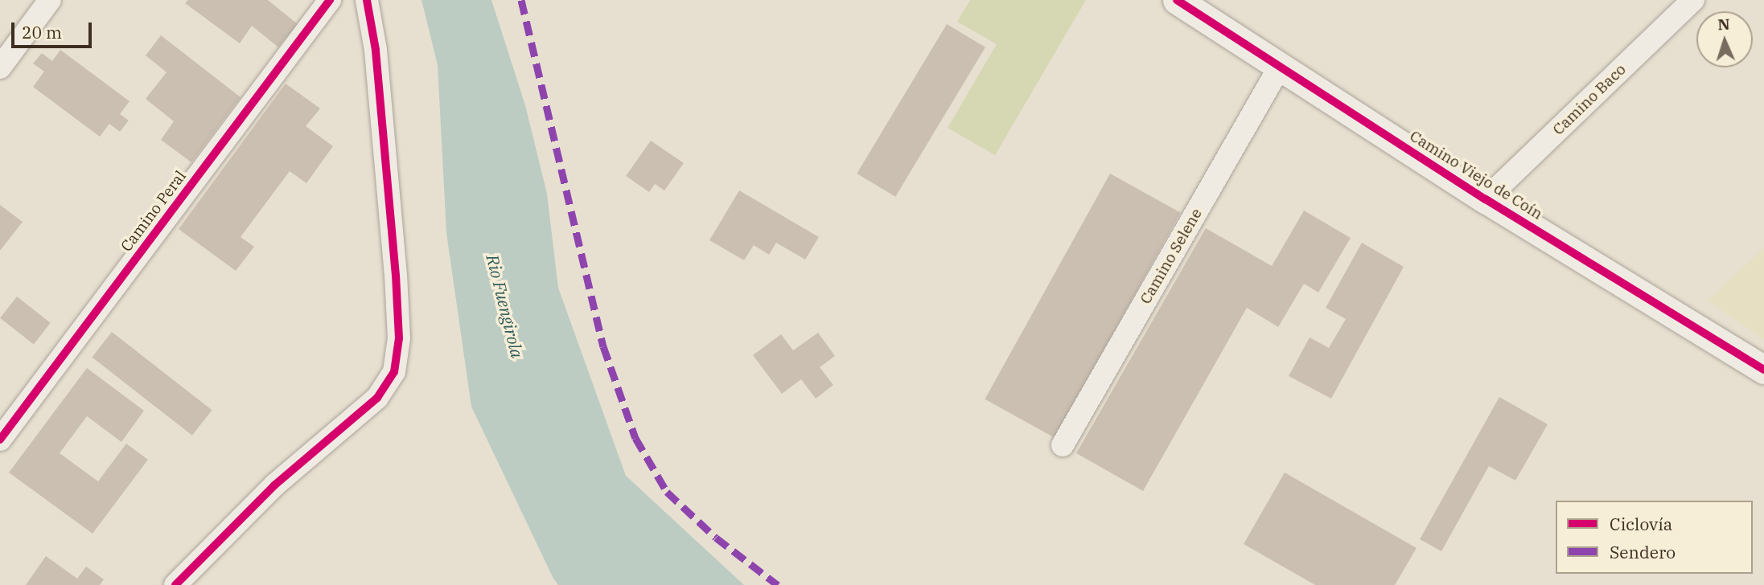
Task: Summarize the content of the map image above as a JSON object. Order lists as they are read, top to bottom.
{
  "streets": {
    "street": [
      "Camino Baco",
      "Camino Viejo de Coín",
      "Camino Peral",
      "Camino Selene"
    ]
  },
  "crossings": [
    ["Camino Baco", "Camino Viejo de Coín"],
    ["Camino Viejo de Coín", "Camino Selene"]
  ],
  "water": ["Rio Fuengirola"],
  "legend": ["Ciclovía", "Sendero"],
  "scale_bar": "20 m",
  "north": "top"
}
